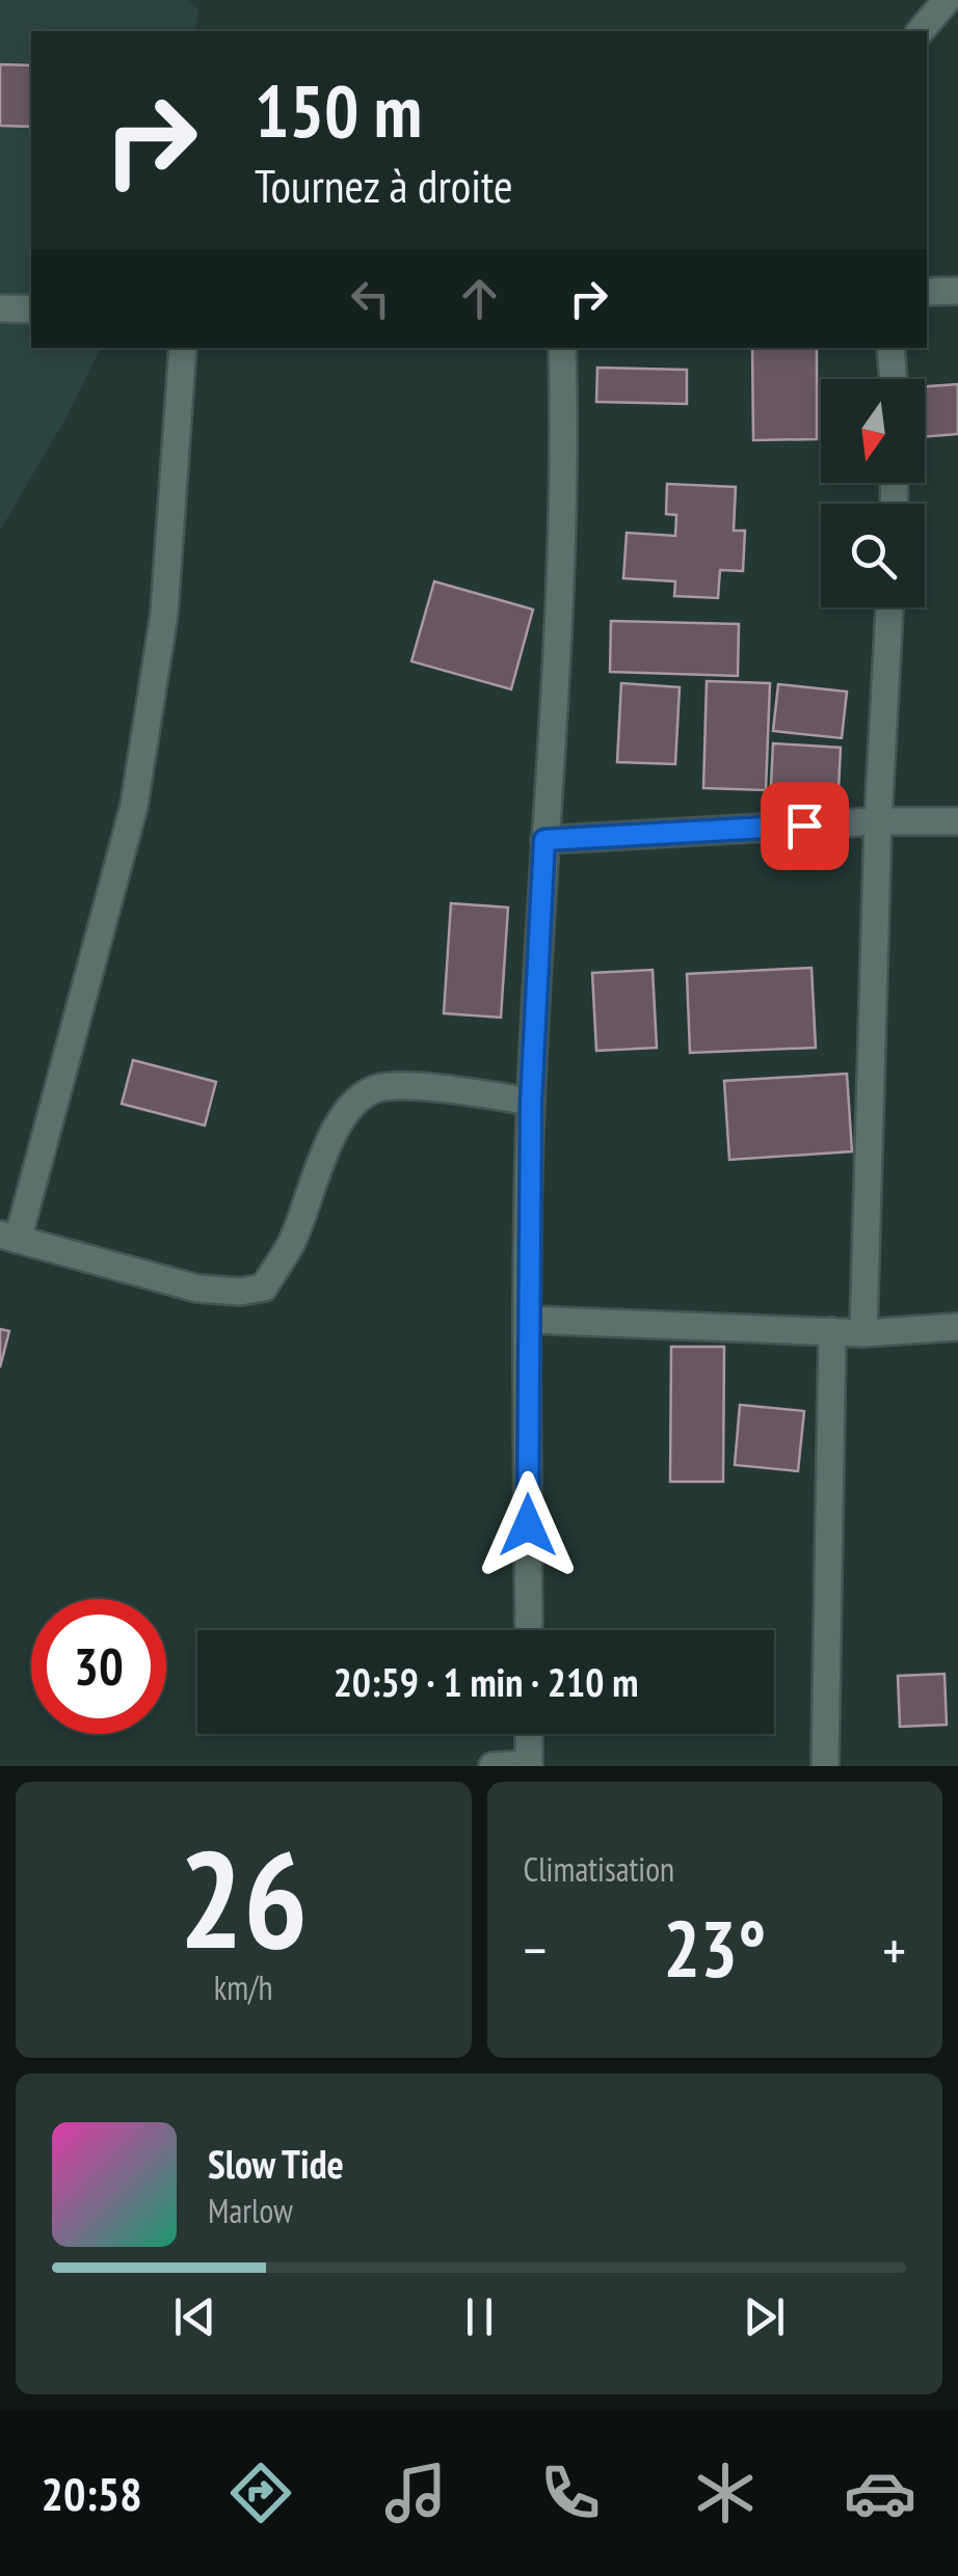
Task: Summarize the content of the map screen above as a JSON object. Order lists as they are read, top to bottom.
{
  "north": "bottom",
  "page": {
    "turn": ["150 m", "Tournez à droite"],
    "limit": "30",
    "trip": "20:59 · 1 min · 210 m",
    "tile": [
      ["26", "km/h"],
      "Climatisation"
    ],
    "heat": ["−", "23°", "+"],
    "song": ["Slow Tide", "Marlow"],
    "tabs": "20:58"
  }
}
